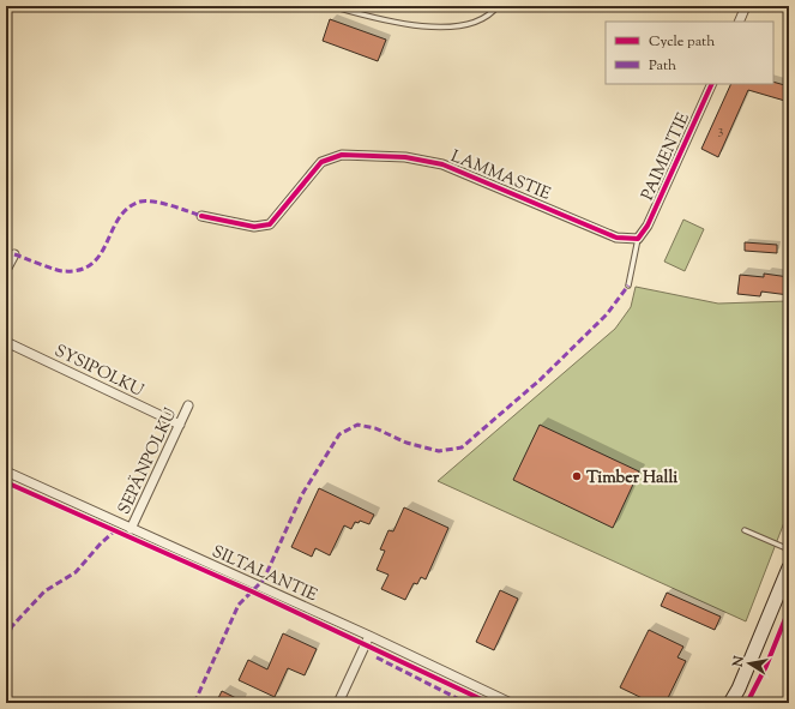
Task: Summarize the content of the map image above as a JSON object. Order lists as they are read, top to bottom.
{
  "streets": {
    "street": [
      "PAIMENTIE",
      "LAMMASTIE",
      "SYSIPOLKU",
      "SEPÄNPOLKU",
      "SILTALANTIE"
    ]
  },
  "crossings": [
    ["PAIMENTIE", "LAMMASTIE"],
    ["SYSIPOLKU", "SEPÄNPOLKU"],
    ["SEPÄNPOLKU", "SILTALANTIE"]
  ],
  "places": ["Timber Halli"],
  "house_numbers": ["3"],
  "legend": ["Cycle path", "Path"],
  "north": "left"
}
